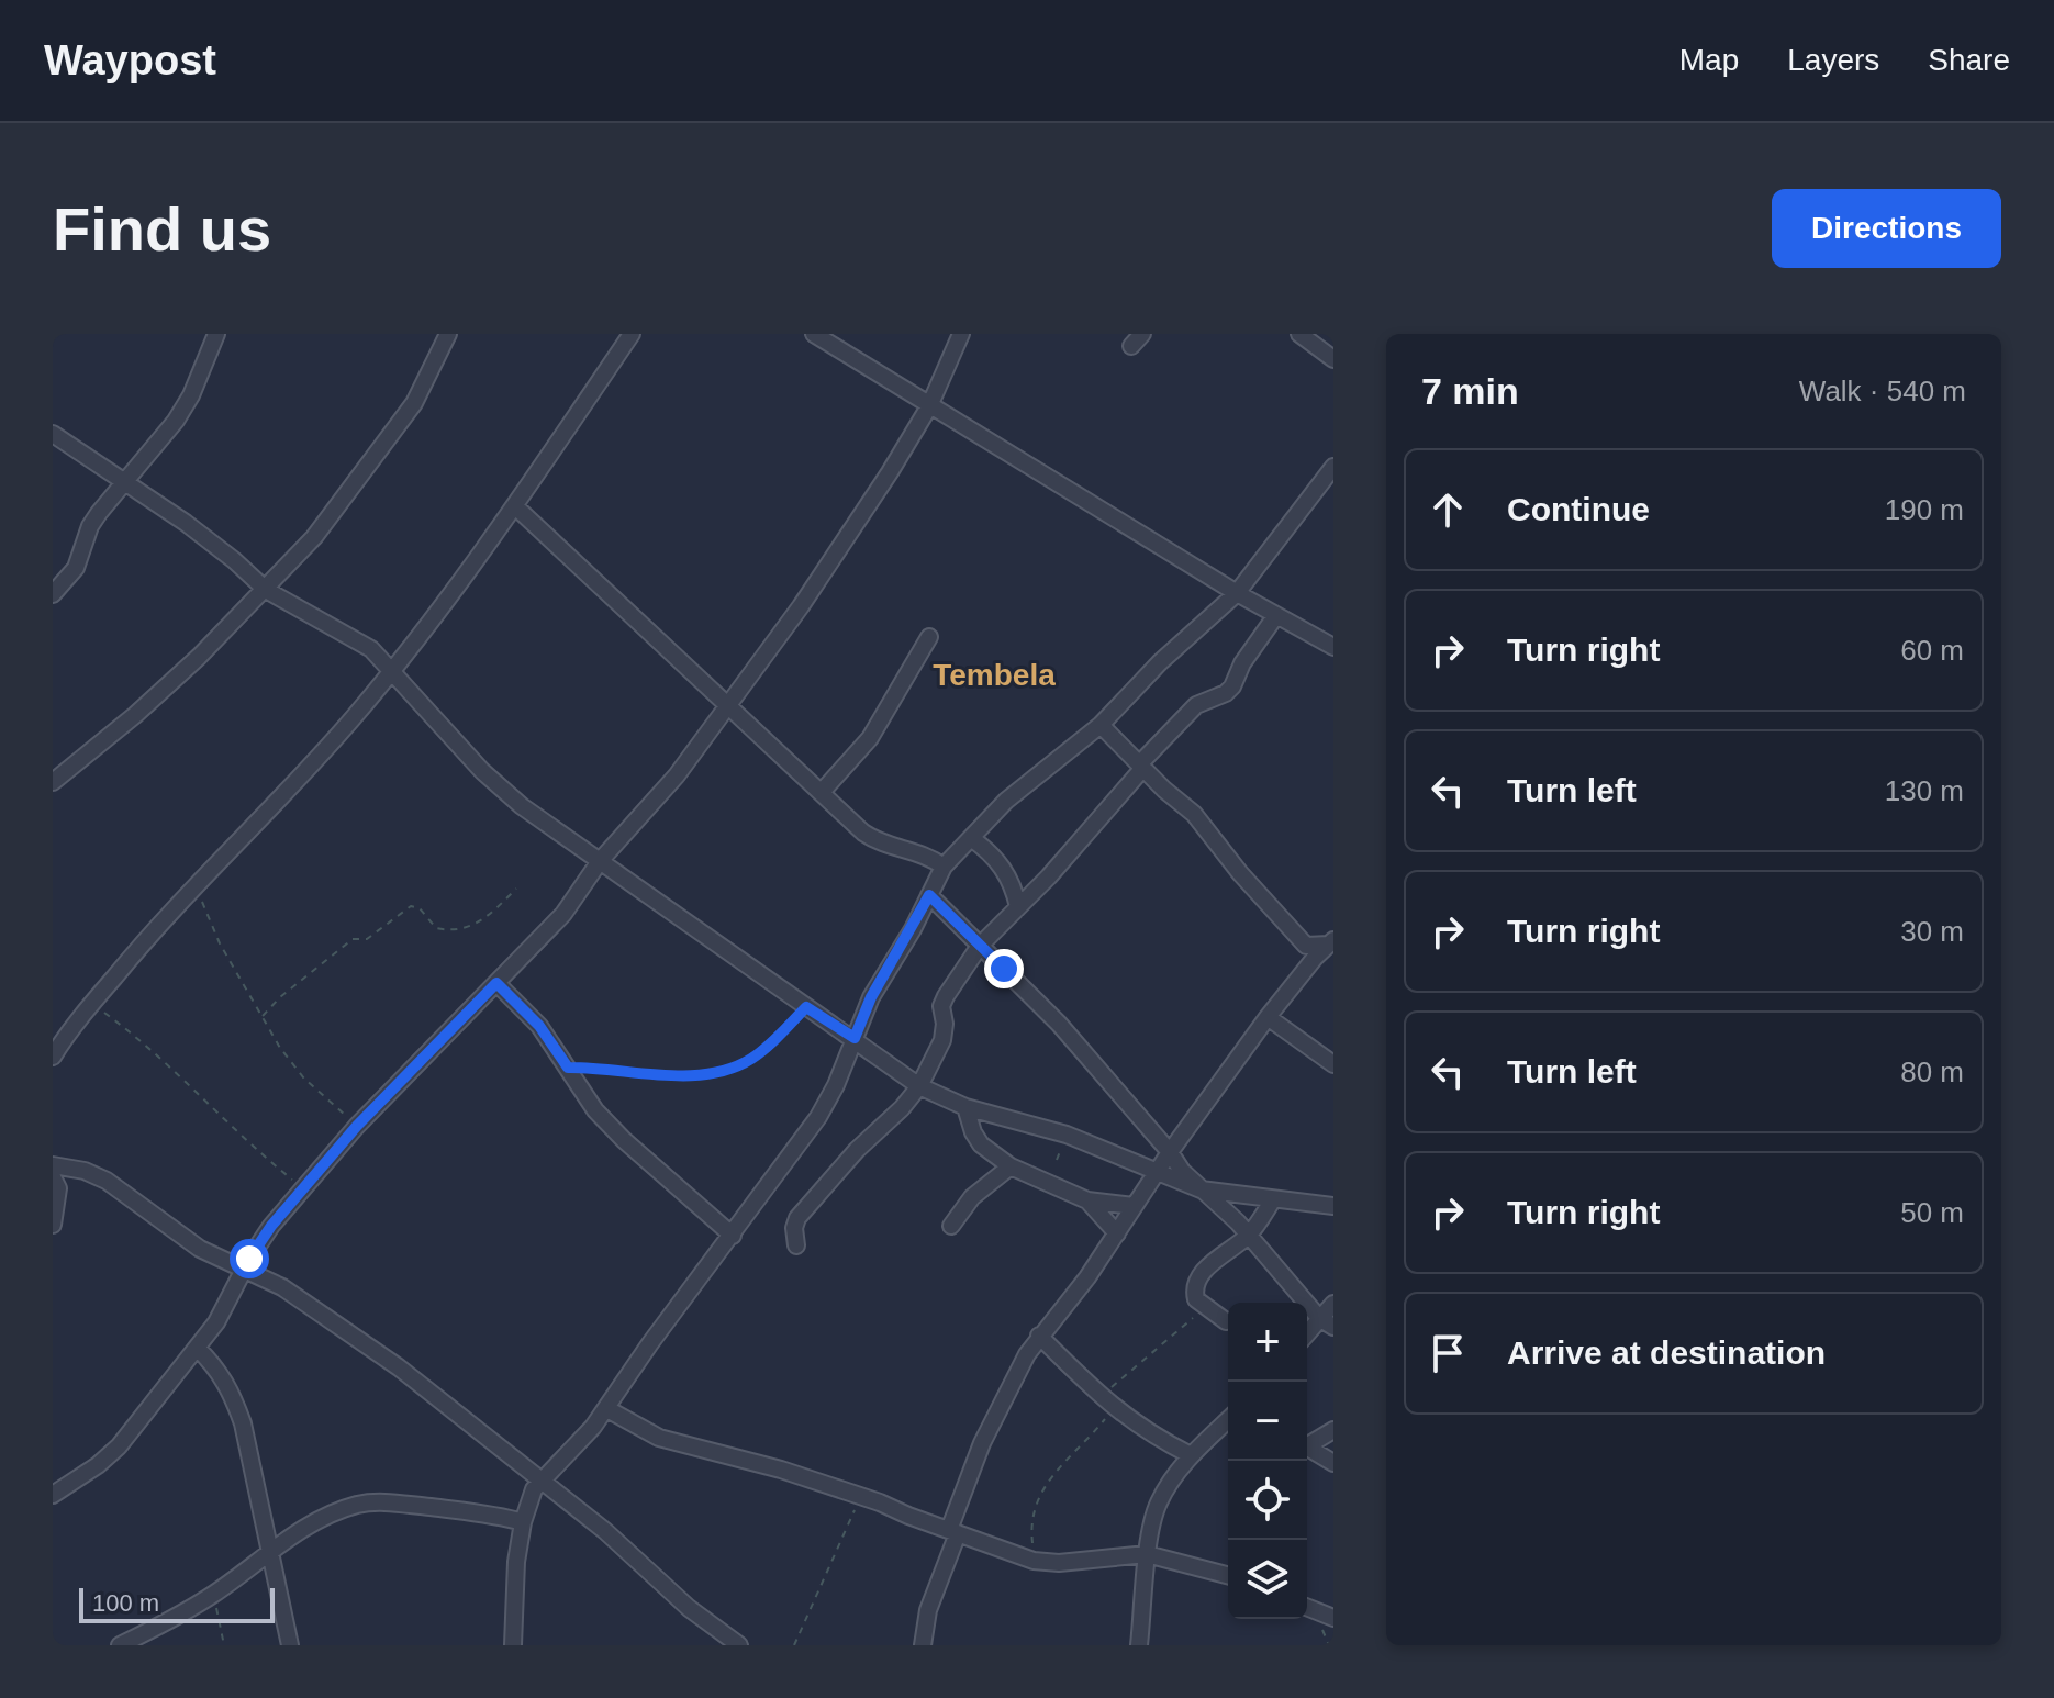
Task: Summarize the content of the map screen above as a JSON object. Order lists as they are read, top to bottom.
{
  "districts": ["Tembela"],
  "scale_bar": "100 m",
  "page": {
    "header": "Waypost",
    "nav": ["Map", "Layers", "Share"],
    "buttons": "Directions",
    "title": "Find us",
    "heading": ["7 min", "Walk · 540 m"],
    "list": [
      ["Continue", "190 m"],
      ["Turn right", "60 m"],
      ["Turn left", "130 m"],
      ["Turn right", "30 m"],
      ["Turn left", "80 m"],
      ["Turn right", "50 m"],
      "Arrive at destination"
    ],
    "map_buttons": ["+", "−"],
    "scale": "100 m"
  }
}
